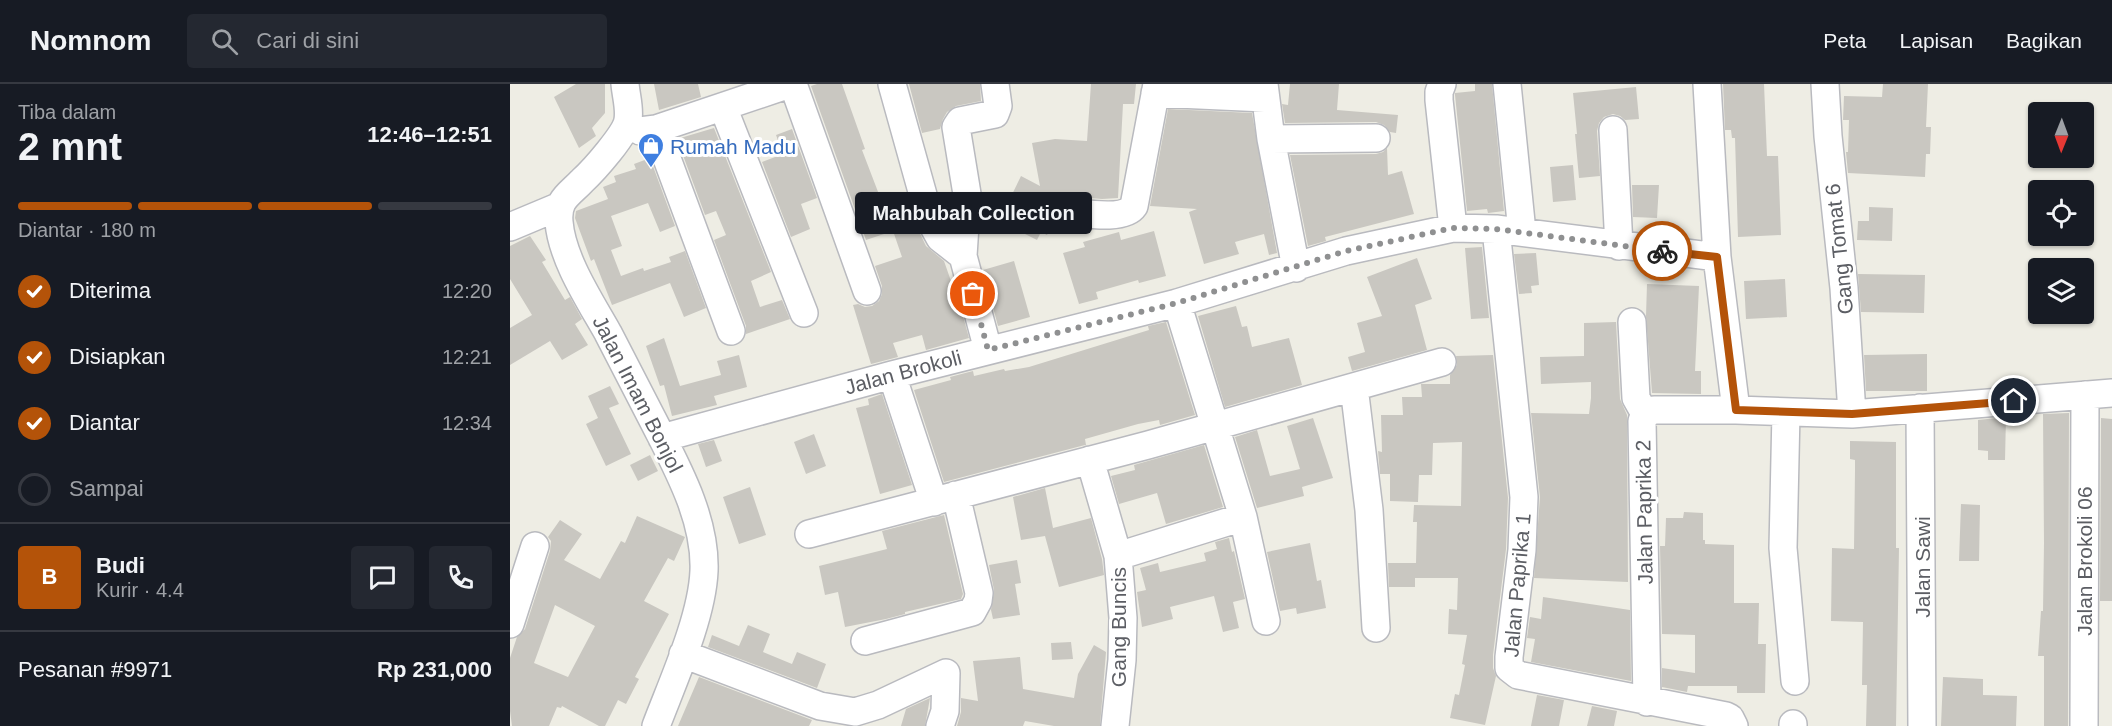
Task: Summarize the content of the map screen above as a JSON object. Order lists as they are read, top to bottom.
{
  "streets": {
    "street": [
      "Gang Tomat 6",
      "Jalan Brokoli",
      "Jalan Imam Bonjol",
      "Jalan Paprika 2",
      "Jalan Brokoli 06",
      "Jalan Sawi",
      "Jalan Paprika 1",
      "Gang Buncis"
    ]
  },
  "crossings": [
    ["Jalan Brokoli", "Jalan Imam Bonjol"],
    ["Jalan Brokoli", "Jalan Paprika 1"],
    ["Jalan Paprika 2", "Jalan Paprika 1"]
  ],
  "places": {
    "shop": ["Rumah Madu"],
    "other": ["Mahbubah Collection"]
  },
  "north": "bottom",
  "page": {
    "header": "Nomnom",
    "search": "Cari di sini",
    "nav": ["Peta", "Lapisan", "Bagikan"],
    "heading": ["2 mnt", "Tiba dalam", "12:46–12:51"],
    "panel": [
      "Budi",
      "Kurir · 4.4",
      "Pesanan #9971",
      "Rp 231,000"
    ],
    "bar": "Diantar · 180 m",
    "bubble": "Mahbubah Collection",
    "list": [
      ["Diterima", "12:20"],
      ["Disiapkan", "12:21"],
      ["Diantar", "12:34"],
      "Sampai"
    ],
    "round": "B"
  }
}
